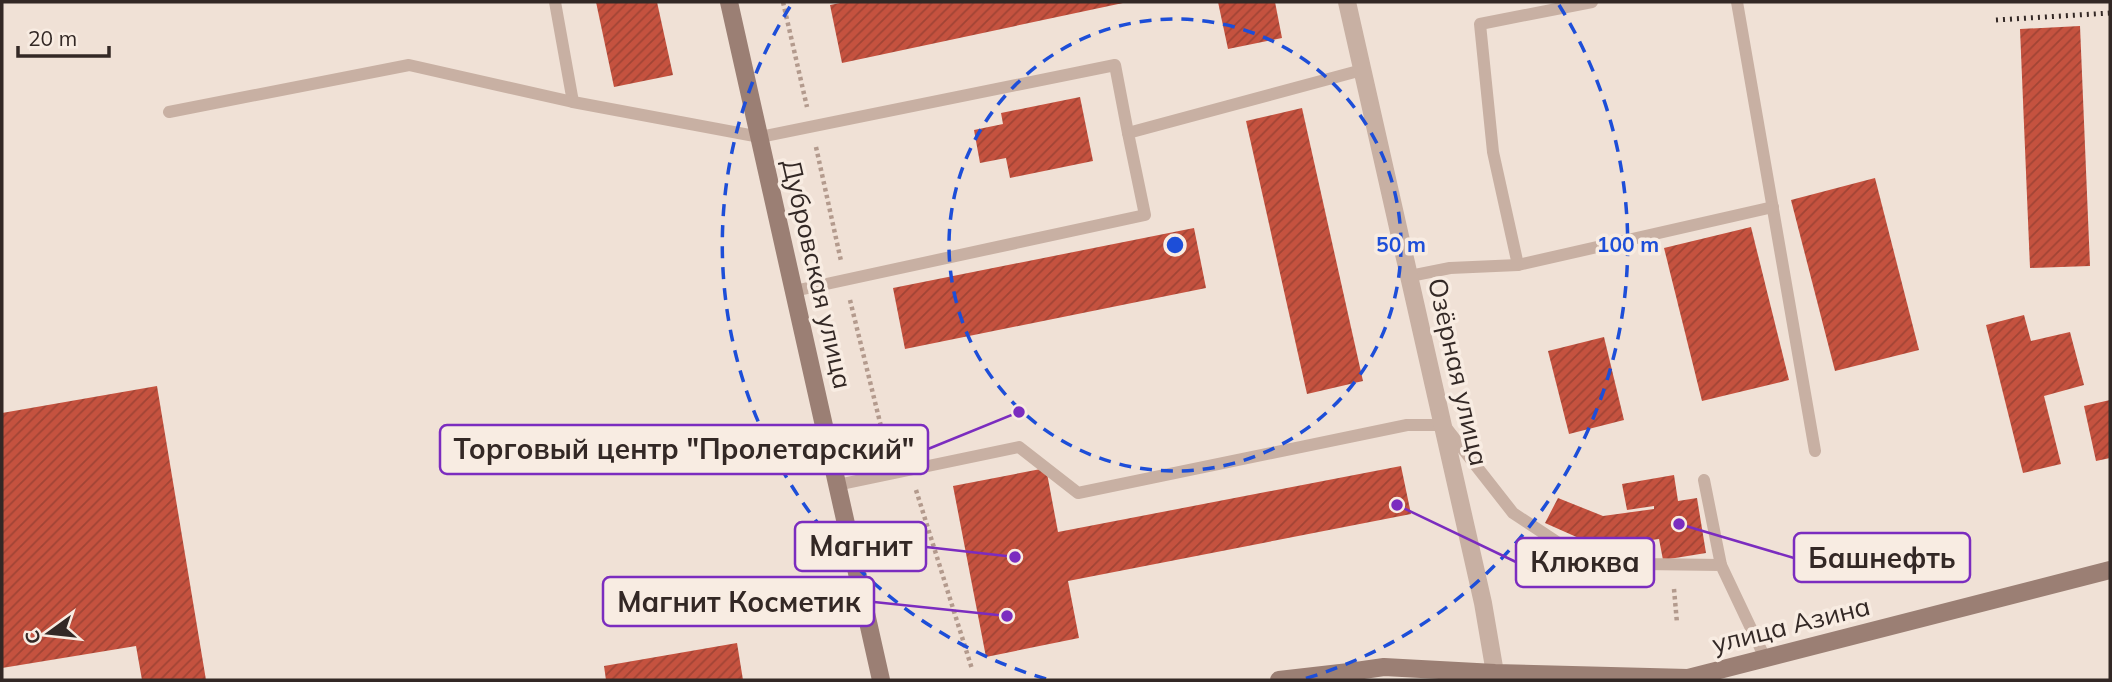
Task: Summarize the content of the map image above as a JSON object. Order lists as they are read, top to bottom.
{
  "streets": {
    "main road": ["Дубровская улица", "улица Азина"],
    "street": ["Озёрная улица"]
  },
  "crossings": [
    ["Озёрная улица", "улица Азина"]
  ],
  "places": [
    "Торговый центр \"Пролетарский\"",
    "Клюква",
    "Башнефть",
    "Магнит",
    "Магнит Косметик"
  ],
  "scale_bar": "20 m",
  "north": "left",
  "rings": ["50 m", "100 m"]
}
